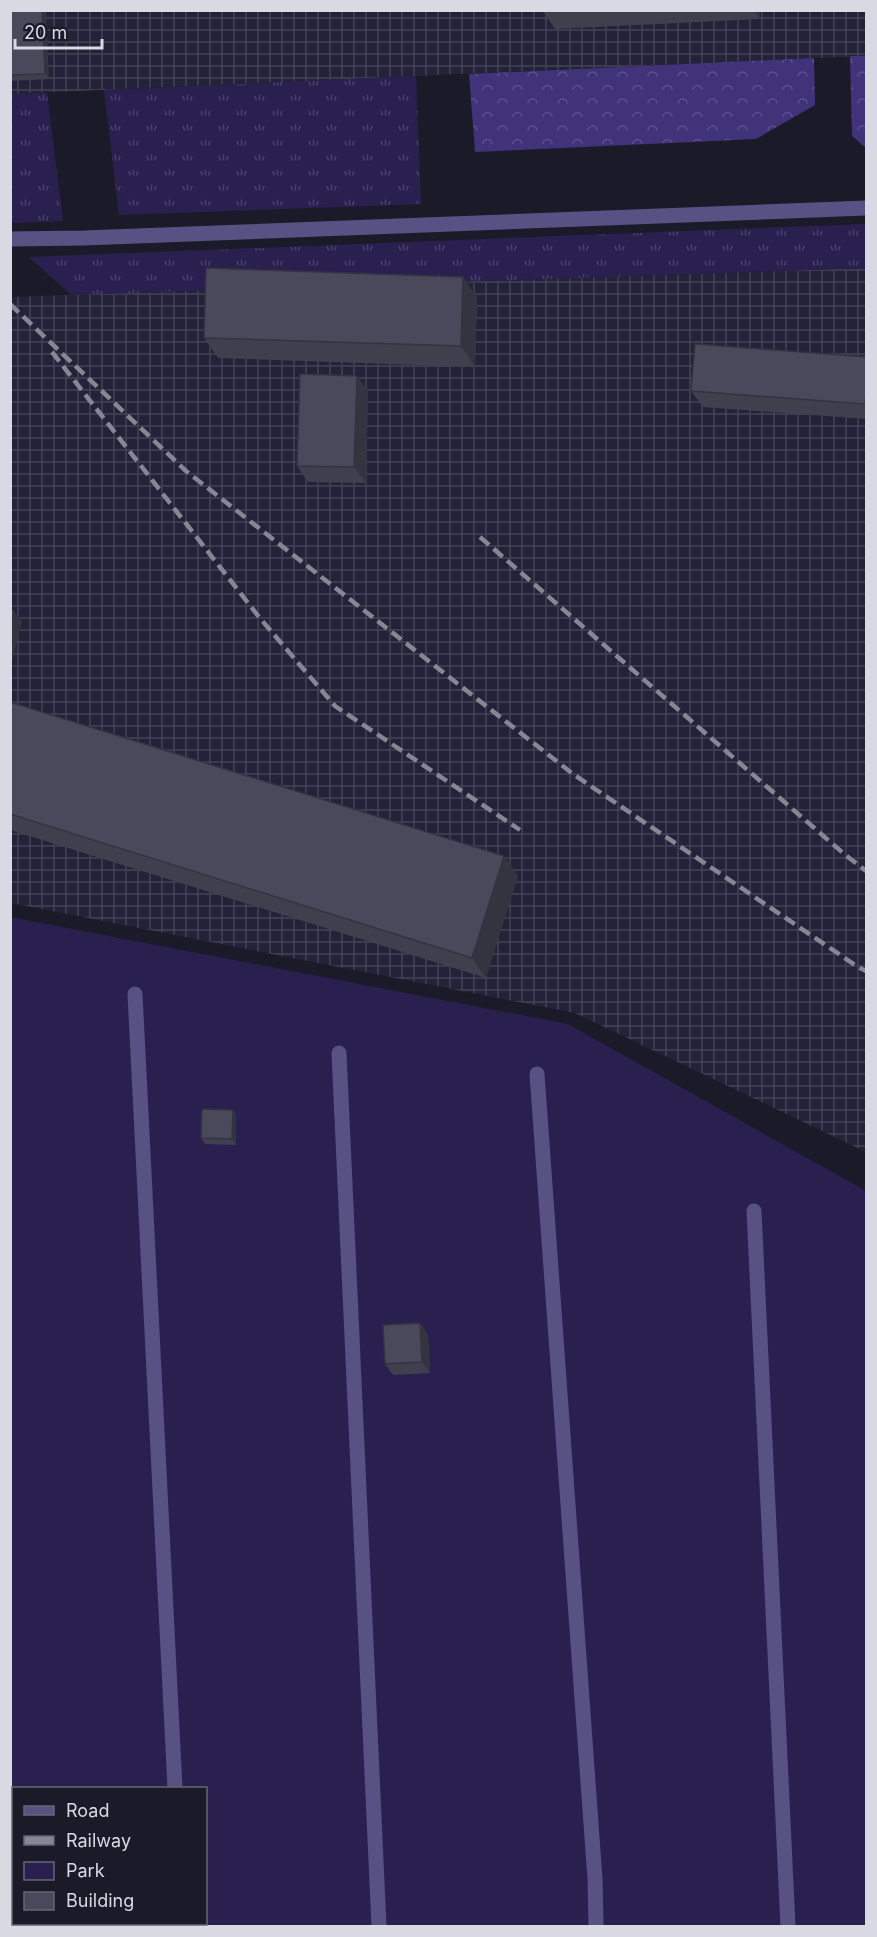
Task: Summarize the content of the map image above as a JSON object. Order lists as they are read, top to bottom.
{
  "legend": [
    "Road",
    "Railway",
    "Park",
    "Building"
  ],
  "scale_bar": "20 m"
}
